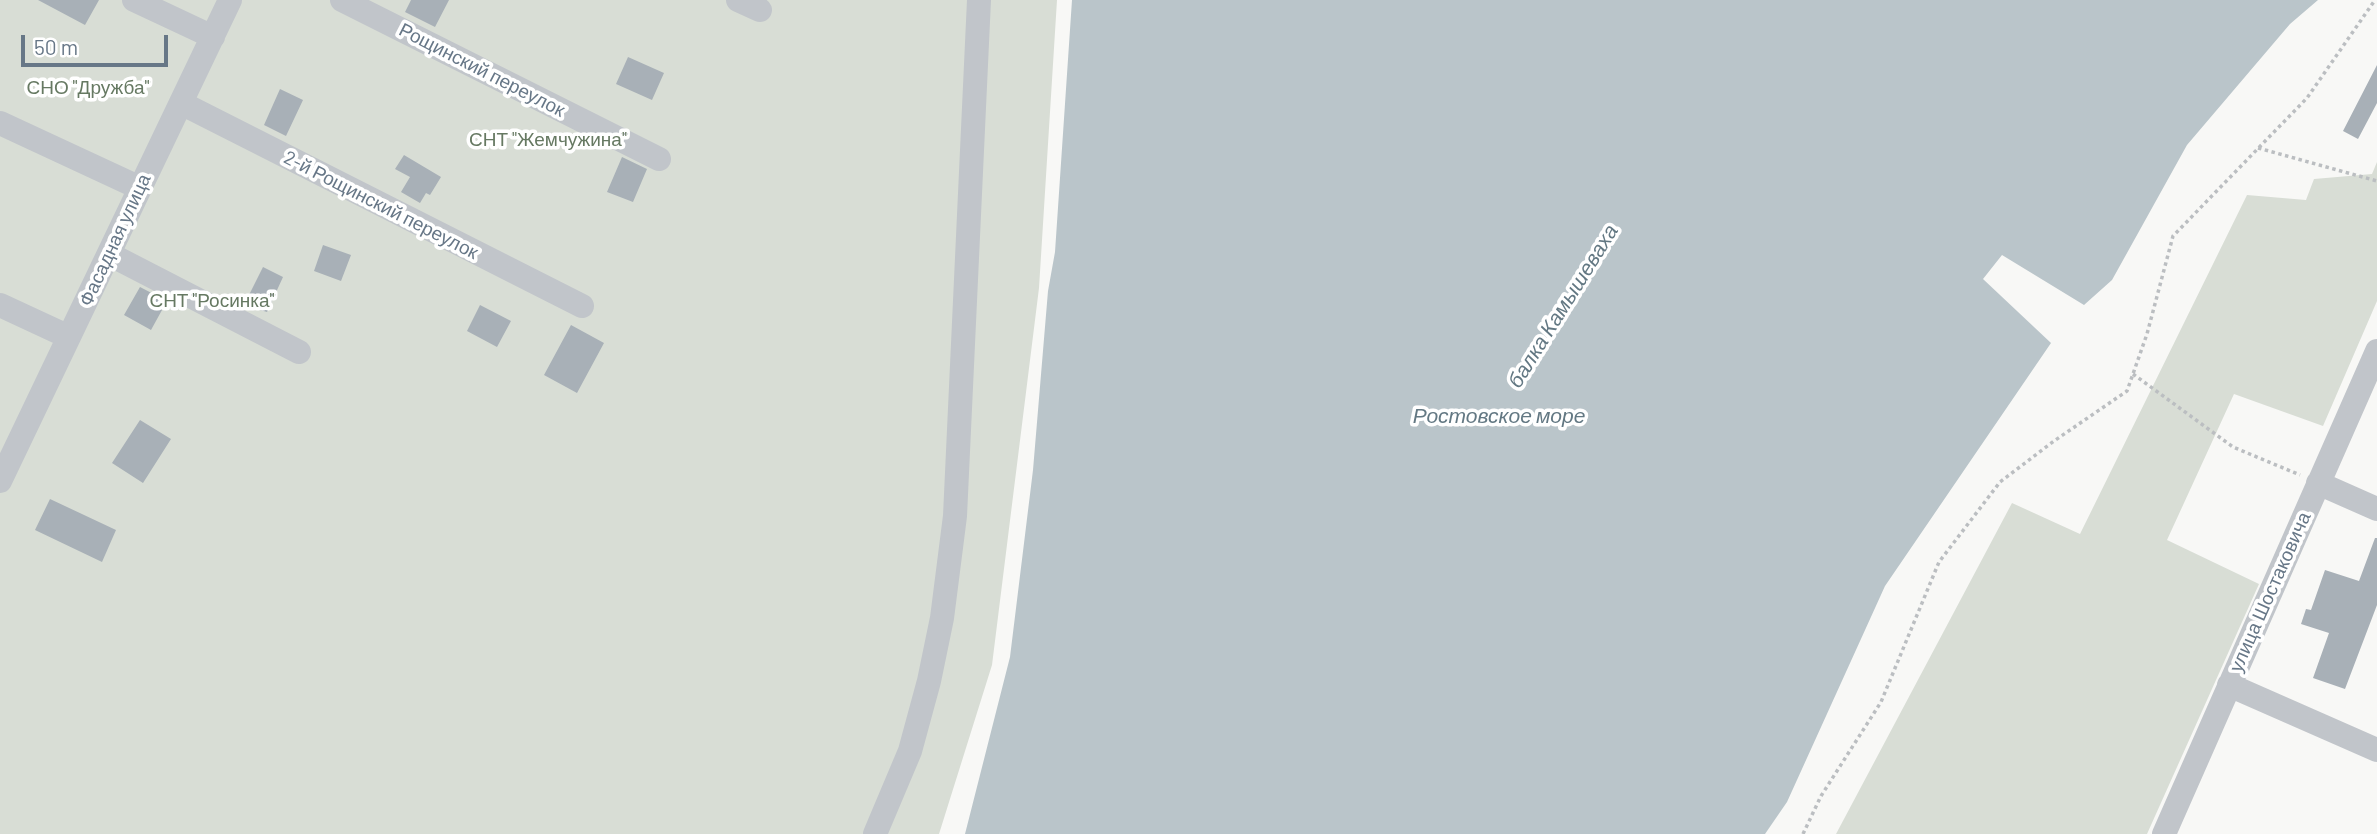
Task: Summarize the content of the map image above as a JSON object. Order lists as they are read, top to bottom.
{
  "streets": {
    "street": [
      "Рощинский переулок",
      "2-й Рощинский переулок",
      "Фасадная улица",
      "улица Шостаковича"
    ]
  },
  "crossings": [
    ["2-й Рощинский переулок", "Фасадная улица"]
  ],
  "water": ["балка Камышеваха", "Ростовское море"],
  "parks": ["СНО \"Дружба\"", "СНТ \"Жемчужина\"", "СНТ \"Росинка\""],
  "scale_bar": "50 m"
}
